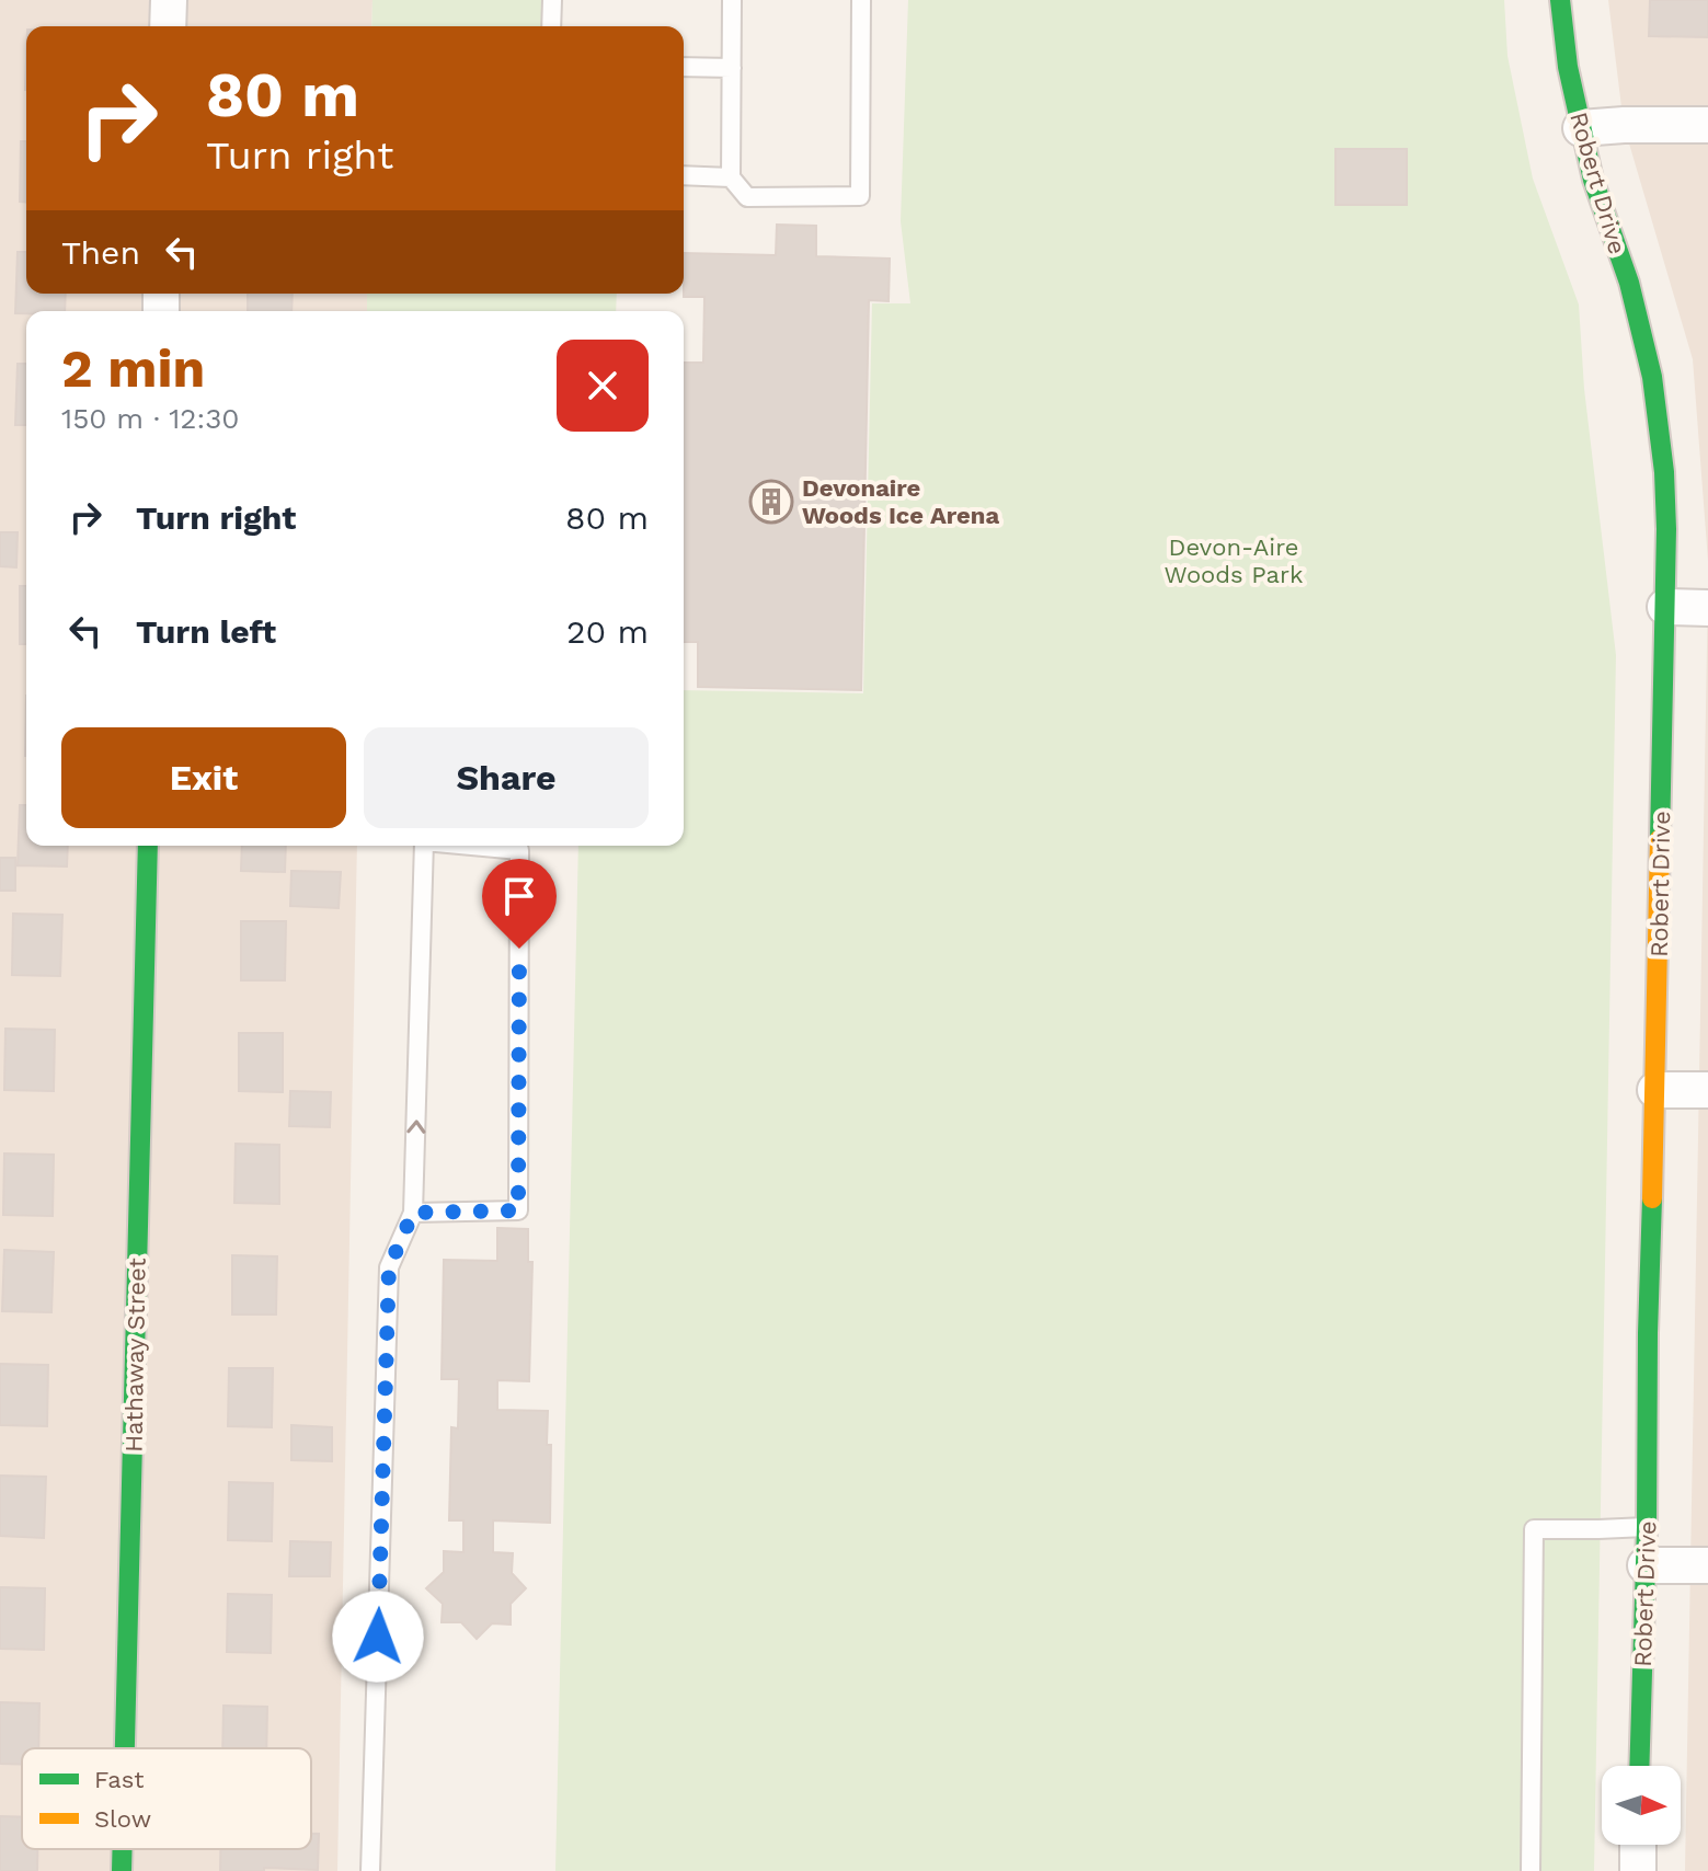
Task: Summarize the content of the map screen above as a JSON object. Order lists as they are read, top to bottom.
{
  "streets": {
    "street": ["Robert Drive", "Hathaway Street"]
  },
  "parks": ["Devon-Aire Woods Park"],
  "places": {
    "building": ["Devonaire Woods Ice Arena"]
  },
  "legend": ["Fast", "Slow"],
  "north": "right",
  "page": {
    "turn": ["80 m", "Turn right"],
    "then": "Then",
    "heading": ["2 min", "150 m · 12:30"],
    "list": [
      {
        "name": "Turn right",
        "value": "80 m"
      },
      {
        "name": "Turn left",
        "value": "20 m"
      }
    ],
    "buttons": ["Exit", "Share"]
  }
}
